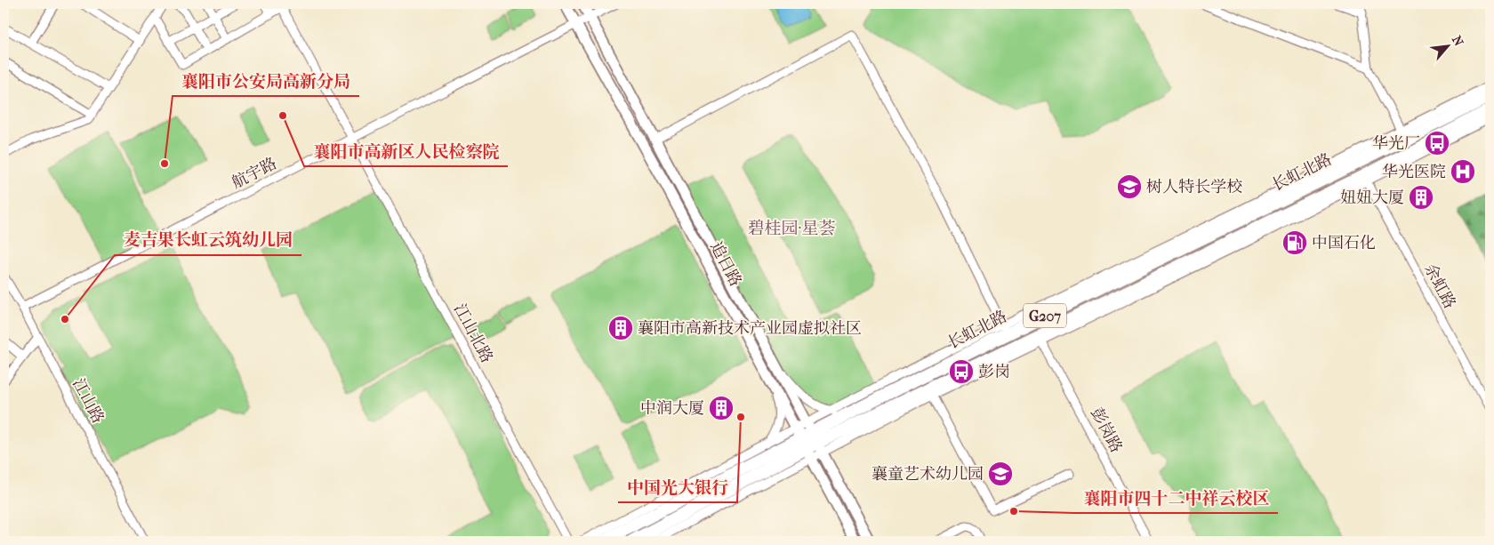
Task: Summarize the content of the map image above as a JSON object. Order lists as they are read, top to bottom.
{
  "streets": {
    "highway": ["长虹北路", "G207"],
    "main road": ["追日路"],
    "street": [
      "航宇路",
      "余虹路",
      "江山北路",
      "江山路",
      "彭岗路"
    ]
  },
  "crossings": [
    ["长虹北路", "追日路"],
    ["长虹北路", "余虹路"],
    ["长虹北路", "彭岗路"],
    ["航宇路", "追日路"],
    ["航宇路", "江山北路"],
    ["航宇路", "江山路"]
  ],
  "districts": ["碧桂园·星荟"],
  "places": {
    "other": [
      "襄阳市高新区人民检察院",
      "襄阳市公安局高新分局",
      "麦吉果长虹云筑幼儿园",
      "中国光大银行",
      "襄阳市四十二中祥云校区"
    ],
    "bus stop": ["华光厂", "彭岗"],
    "hospital": ["华光医院"],
    "school or university": ["树人特长学校", "襄童艺术幼儿园"],
    "building": ["妞妞大厦", "襄阳市高新技术产业园虚拟社区", "中润大厦"],
    "fuel station": ["中国石化"]
  },
  "north": "top right"
}
